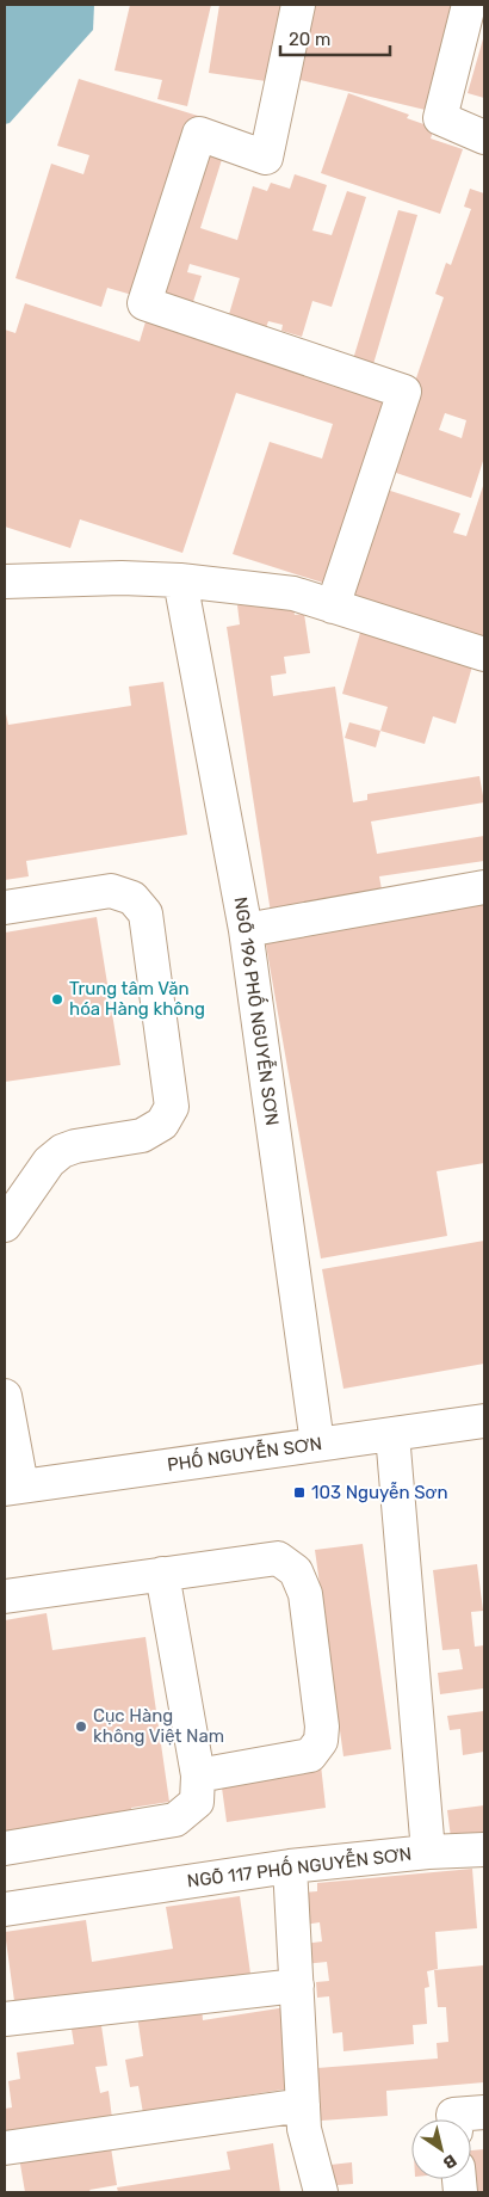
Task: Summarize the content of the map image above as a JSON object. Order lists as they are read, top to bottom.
{
  "streets": {
    "street": ["NGÕ 196 PHỐ NGUYỄN SƠN", "PHỐ NGUYỄN SƠN", "NGÕ 117 PHỐ NGUYỄN SƠN"]
  },
  "crossings": [
    ["NGÕ 196 PHỐ NGUYỄN SƠN", "PHỐ NGUYỄN SƠN"],
    ["PHỐ NGUYỄN SƠN", "NGÕ 117 PHỐ NGUYỄN SƠN"]
  ],
  "places": {
    "other": ["Trung tâm Văn hóa Hàng không", "Cục Hàng không Việt Nam"],
    "transit": ["103 Nguyễn Sơn"]
  },
  "scale_bar": "20 m",
  "north": "bottom right"
}
